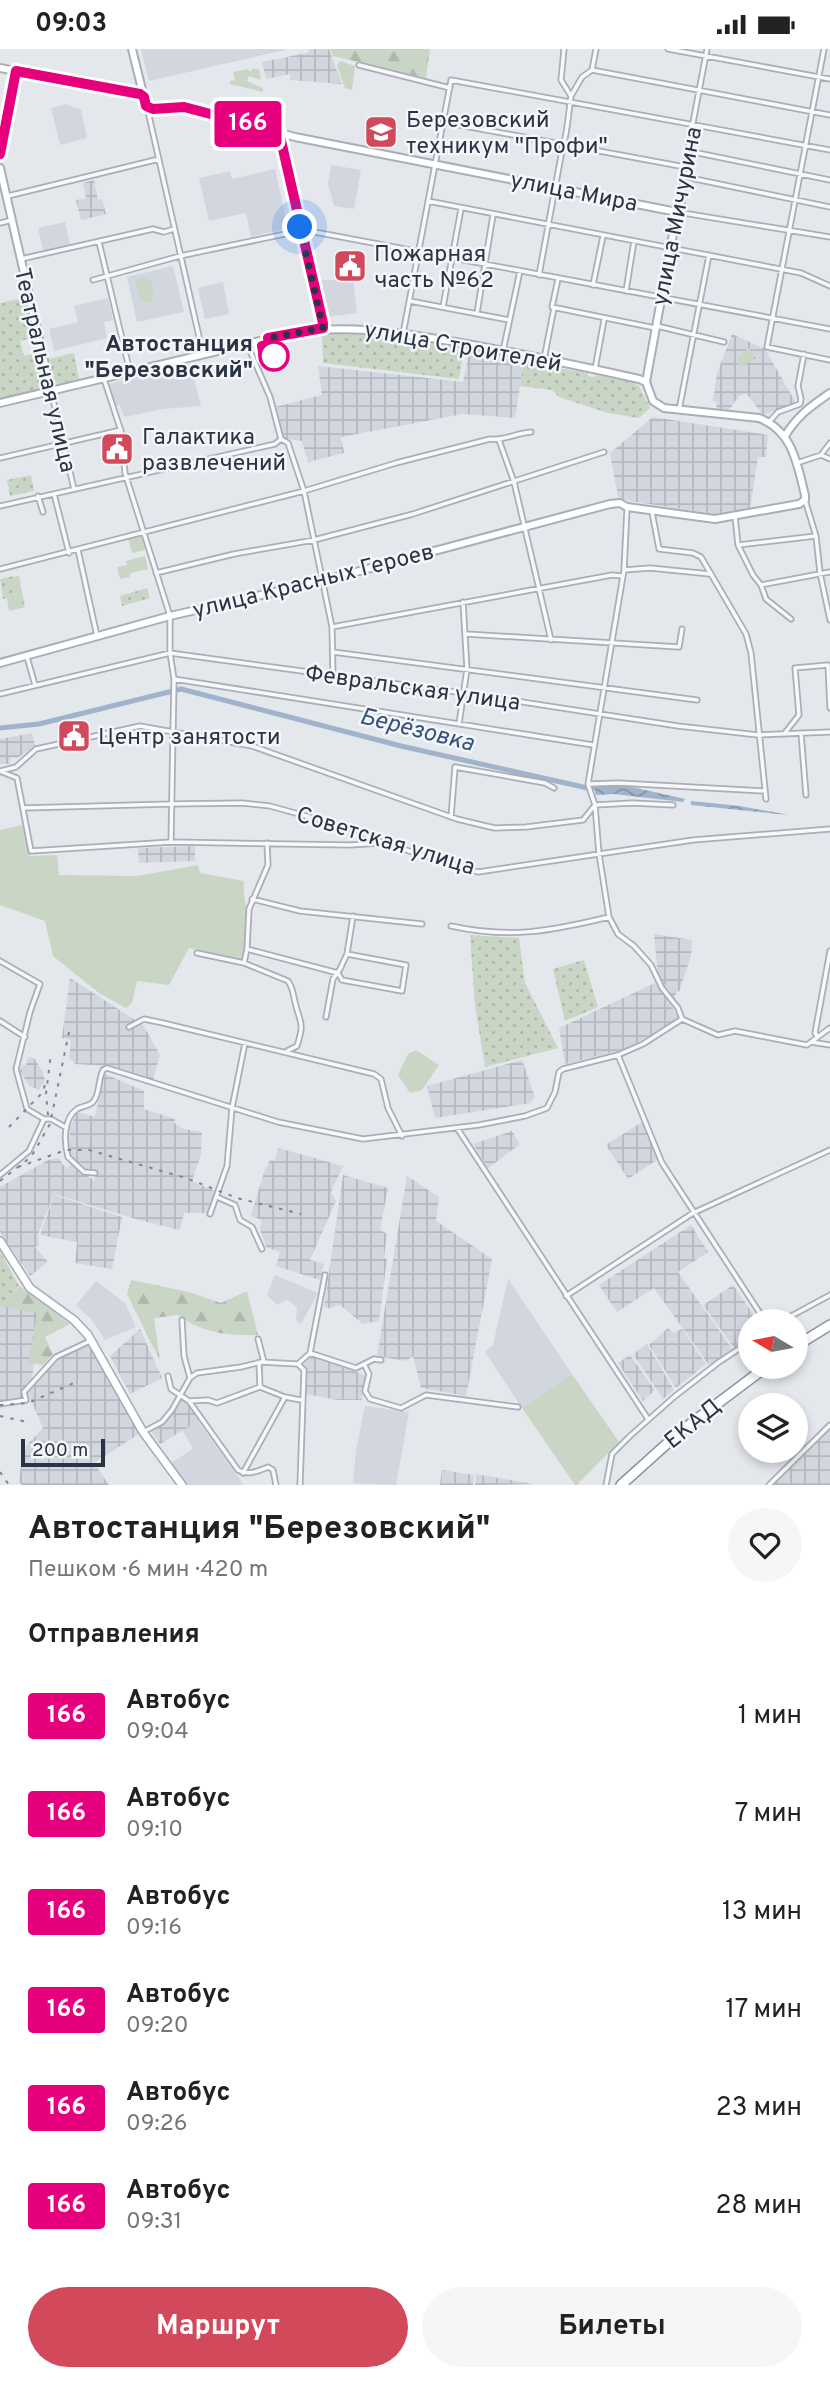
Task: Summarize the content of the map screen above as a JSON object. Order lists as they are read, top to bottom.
{
  "streets": {
    "highway": ["ЕКАД"],
    "main road": [
      "улица Мира",
      "улица Мичурина",
      "улица Строителей",
      "Театральная улица",
      "улица Красных Героев"
    ],
    "street": ["Февральская улица", "Советская улица"]
  },
  "crossings": [
    ["улица Мира", "улица Мичурина"],
    ["улица Мичурина", "улица Строителей"],
    ["улица Строителей", "Театральная улица"]
  ],
  "water": ["Берёзовка"],
  "places": {
    "school or university": ["Березовский техникум \"Профи\""],
    "public building": ["Пожарная часть №62", "Галактика развлечений", "Центр занятости"],
    "other": ["Автостанция \"Березовский\""]
  },
  "lines": ["bus line 166"],
  "scale_bar": "200 m",
  "north": "left",
  "page": {
    "status": "09:03",
    "on_map": "166",
    "scale": "200 m",
    "heading": [
      ["Автостанция \"Березовский\"", "Пешком · 6 мин · 420 m"],
      "Отправления"
    ],
    "list": [
      {
        "mark": "166",
        "name": "Автобус",
        "note": "09:04",
        "value": "1 мин"
      },
      {
        "mark": "166",
        "name": "Автобус",
        "note": "09:10",
        "value": "7 мин"
      },
      {
        "mark": "166",
        "name": "Автобус",
        "note": "09:16",
        "value": "13 мин"
      },
      {
        "mark": "166",
        "name": "Автобус",
        "note": "09:20",
        "value": "17 мин"
      },
      {
        "mark": "166",
        "name": "Автобус",
        "note": "09:26",
        "value": "23 мин"
      },
      {
        "mark": "166",
        "name": "Автобус",
        "note": "09:31",
        "value": "28 мин"
      }
    ],
    "buttons": ["Маршрут", "Билеты"]
  }
}
